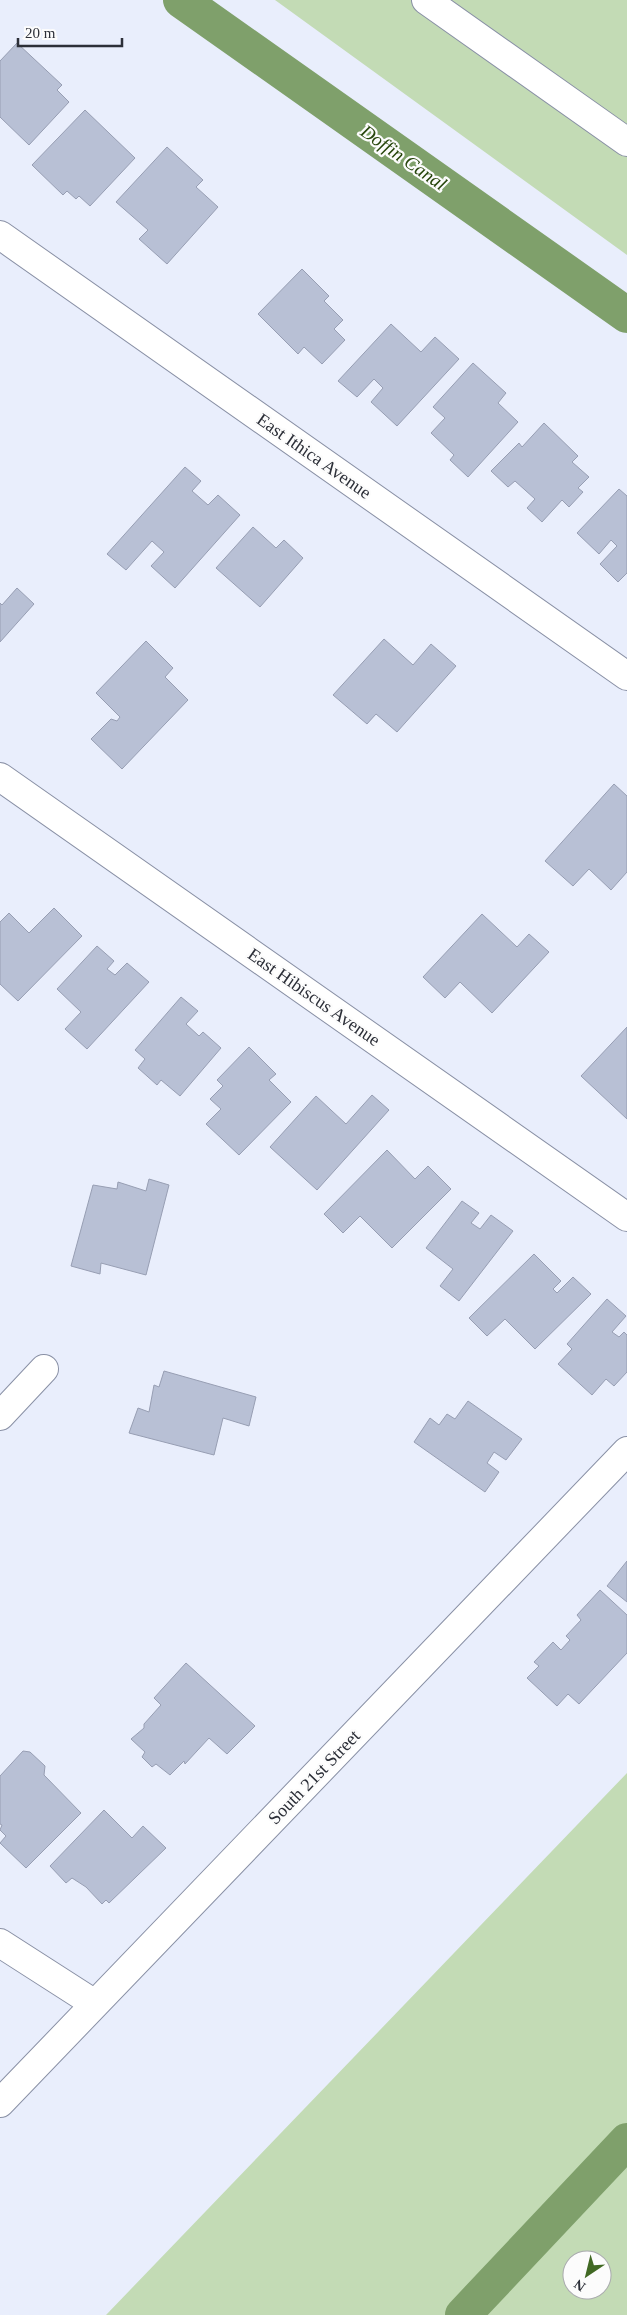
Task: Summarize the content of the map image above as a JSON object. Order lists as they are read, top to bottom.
{
  "streets": {
    "street": ["East Ithica Avenue", "East Hibiscus Avenue", "South 21st Street"]
  },
  "water": ["Doffin Canal"],
  "scale_bar": "20 m",
  "north": "bottom left"
}
